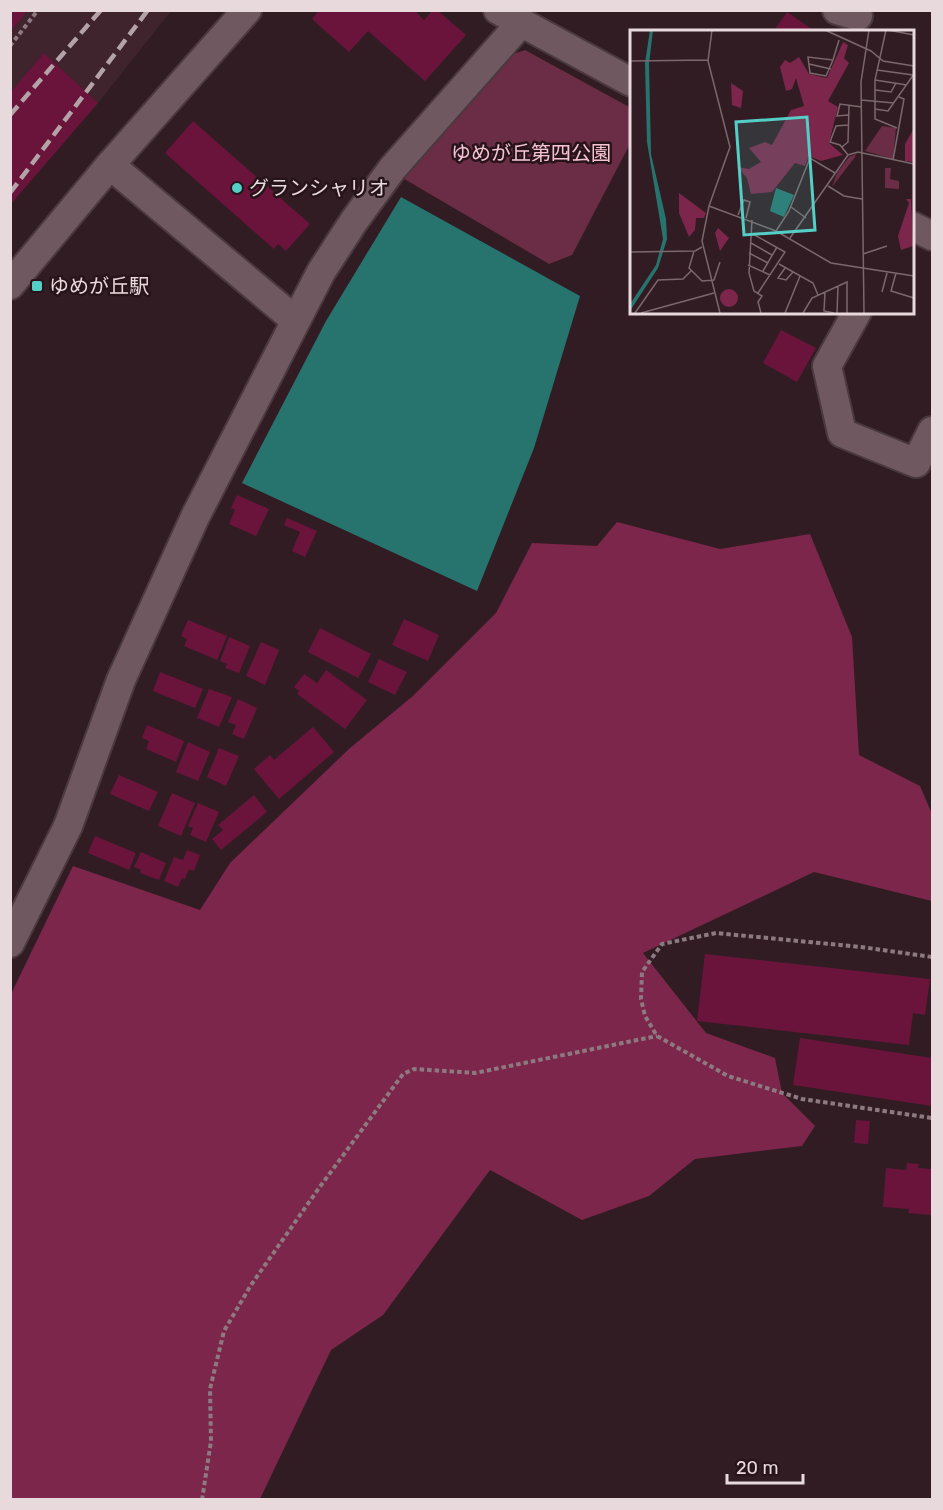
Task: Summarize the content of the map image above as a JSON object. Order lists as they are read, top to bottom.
{
  "parks": ["ゆめが丘第四公園"],
  "places": {
    "other": ["グランシャリオ"],
    "transit": ["ゆめが丘駅"]
  },
  "scale_bar": "20 m"
}
